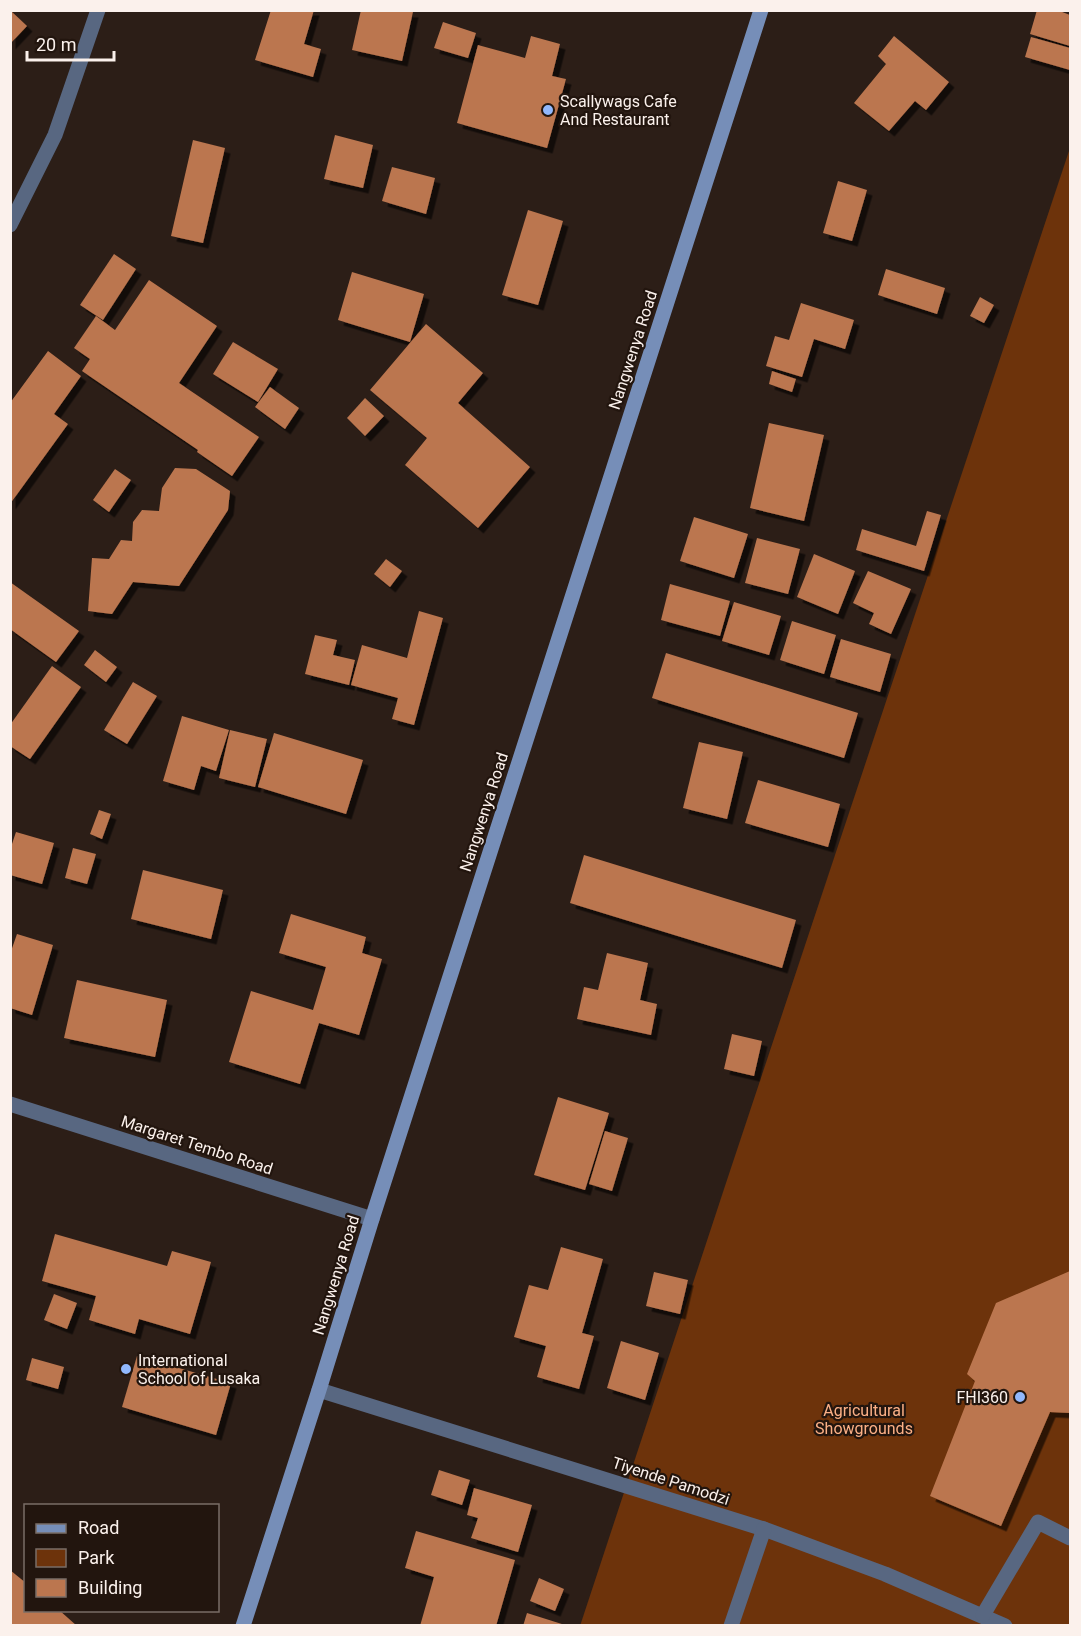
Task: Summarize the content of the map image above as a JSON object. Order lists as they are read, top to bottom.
{
  "streets": {
    "main road": ["Nangwenya Road"],
    "street": ["Margaret Tembo Road", "Tiyende Pamodzi"]
  },
  "crossings": [
    ["Nangwenya Road", "Margaret Tembo Road"],
    ["Nangwenya Road", "Tiyende Pamodzi"]
  ],
  "parks": ["Agricultural Showgrounds"],
  "places": ["Scallywags Cafe And Restaurant", "International School of Lusaka", "FHI360"],
  "legend": ["Road", "Park", "Building"],
  "scale_bar": "20 m"
}
